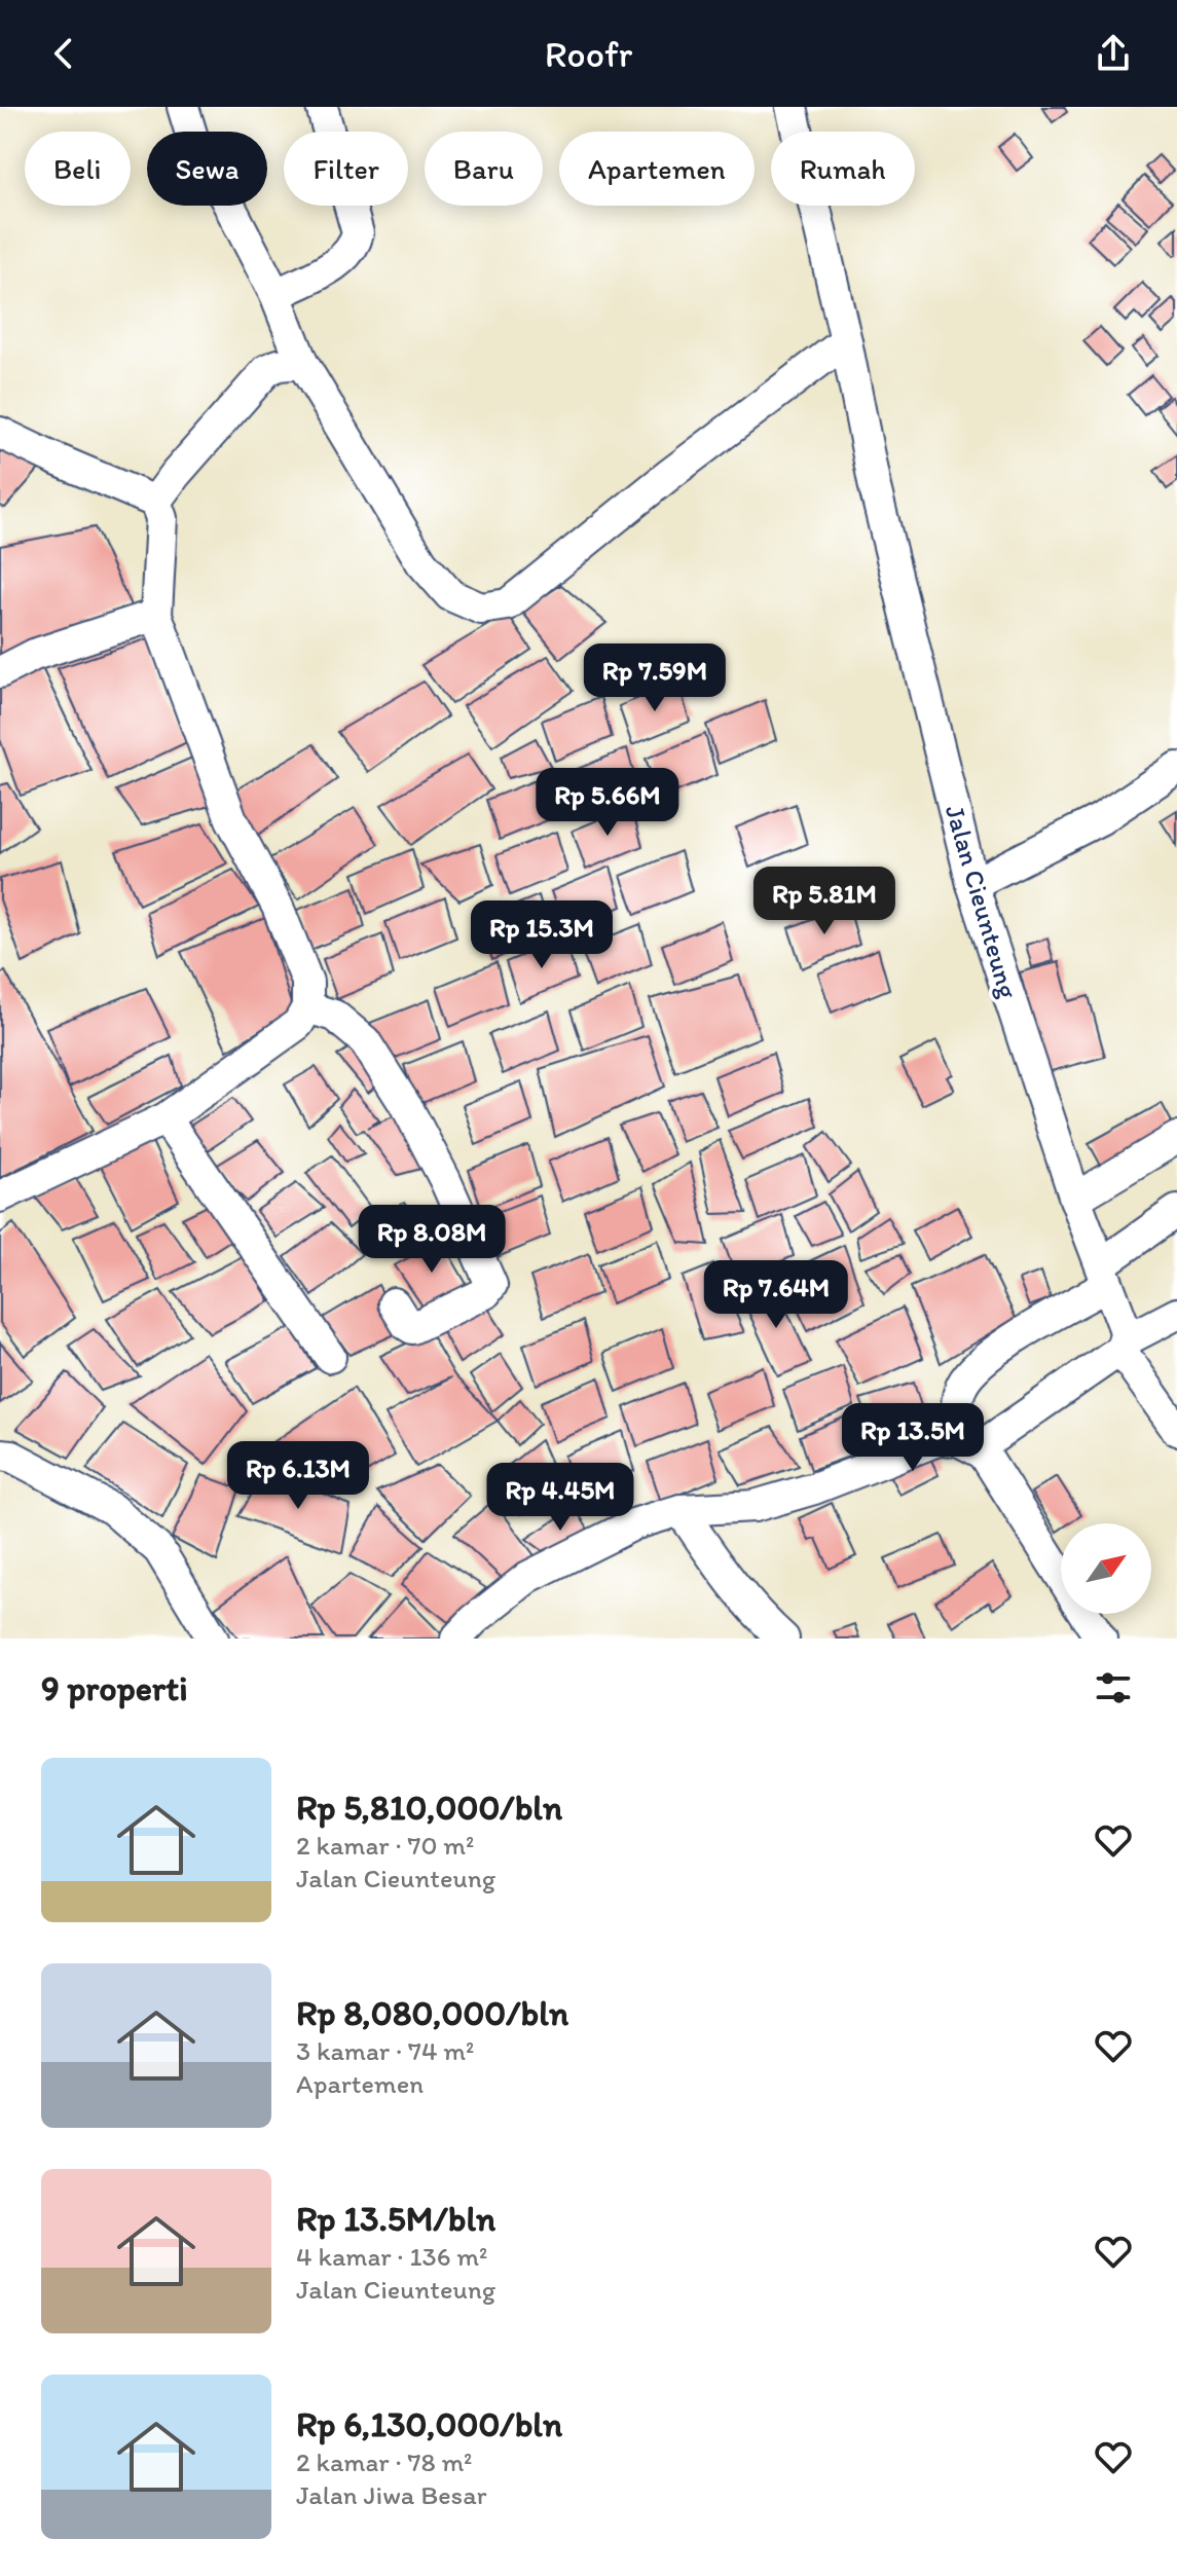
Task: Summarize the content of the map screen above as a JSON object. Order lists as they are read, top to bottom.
{
  "streets": {
    "street": ["Jalan Cieunteung"]
  },
  "north": "top right",
  "page": {
    "header": "Roofr",
    "chip": [
      "Beli",
      "Sewa",
      "Filter",
      "Baru",
      "Apartemen",
      "Rumah"
    ],
    "price": [
      "Rp 7.59M",
      "Rp 5.66M",
      "Rp 5.81M",
      "Rp 15.3M",
      "Rp 8.08M",
      "Rp 7.64M",
      "Rp 13.5M",
      "Rp 6.13M",
      "Rp 4.45M"
    ],
    "heading": "9 properti",
    "list": [
      {
        "name": "Rp 5,810,000/bln",
        "note": "2 kamar · 70 m² · Jalan Cieunteung"
      },
      {
        "name": "Rp 8,080,000/bln",
        "note": "3 kamar · 74 m² · Apartemen"
      },
      {
        "name": "Rp 13.5M/bln",
        "note": "4 kamar · 136 m² · Jalan Cieunteung"
      },
      {
        "name": "Rp 6,130,000/bln",
        "note": "2 kamar · 78 m² · Jalan Jiwa Besar"
      }
    ]
  }
}
